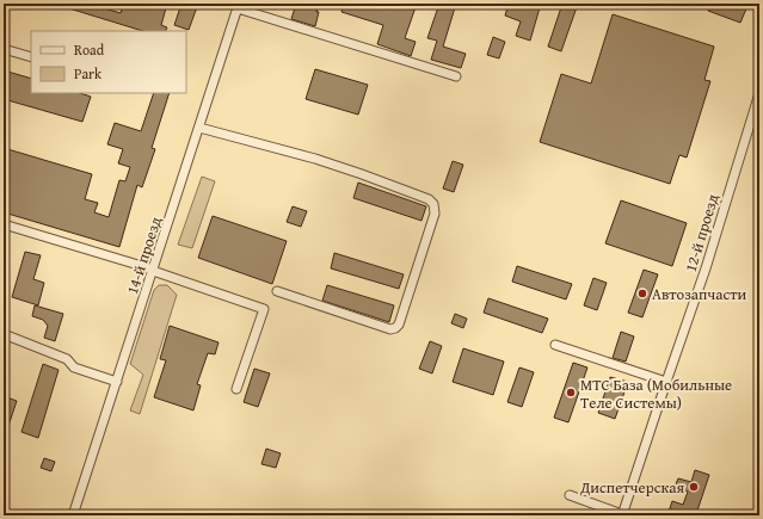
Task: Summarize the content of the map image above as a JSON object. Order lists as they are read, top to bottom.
{
  "streets": {
    "street": ["12-й проезд", "14-й проезд"]
  },
  "places": ["Автозапчасти", "МТС База (Мобильные Теле Системы)", "Диспетчерская"],
  "legend": ["Road", "Park"]
}
